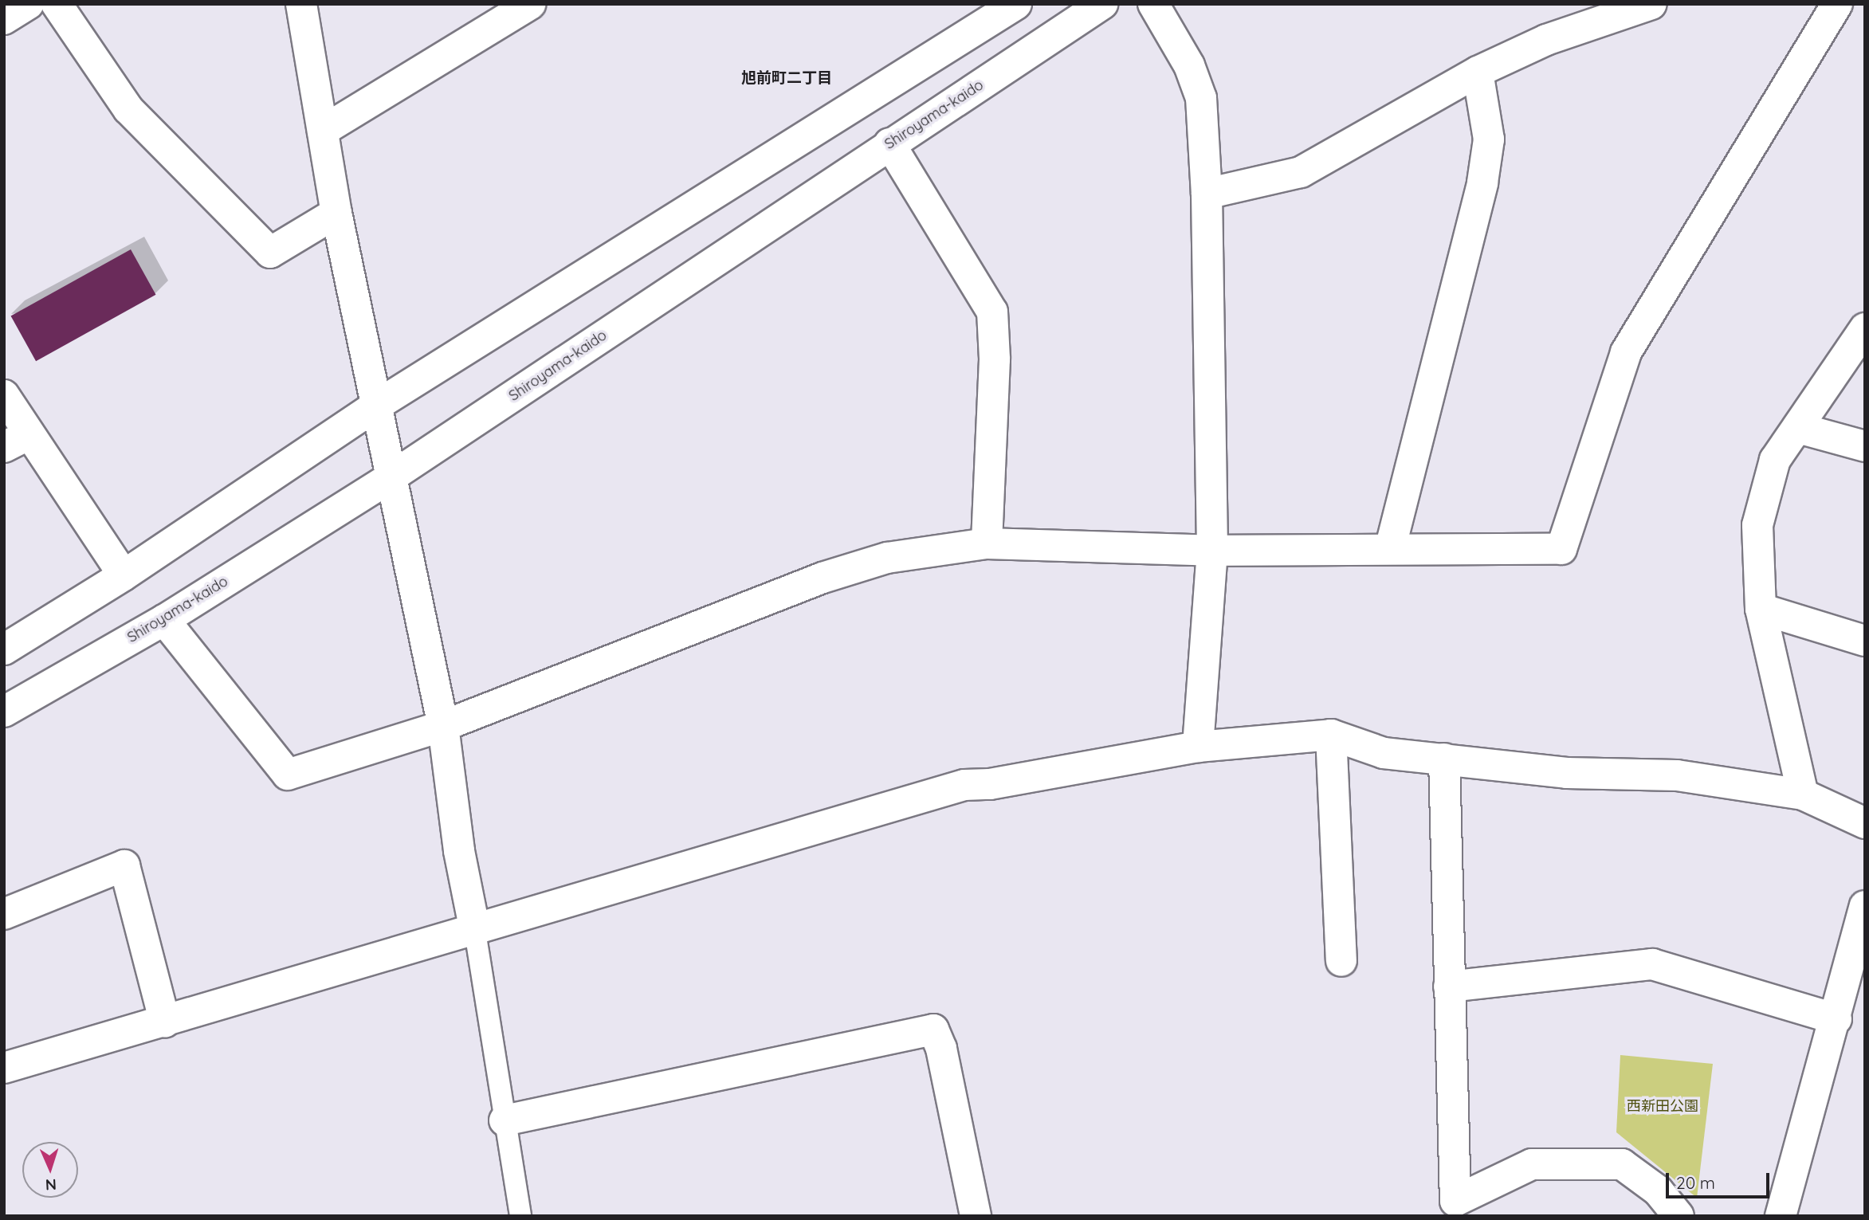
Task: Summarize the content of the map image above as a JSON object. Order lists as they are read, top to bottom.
{
  "streets": {
    "street": ["Shiroyama-kaido"]
  },
  "districts": ["旭前町二丁目"],
  "parks": ["西新田公園"],
  "scale_bar": "20 m",
  "north": "bottom"
}
